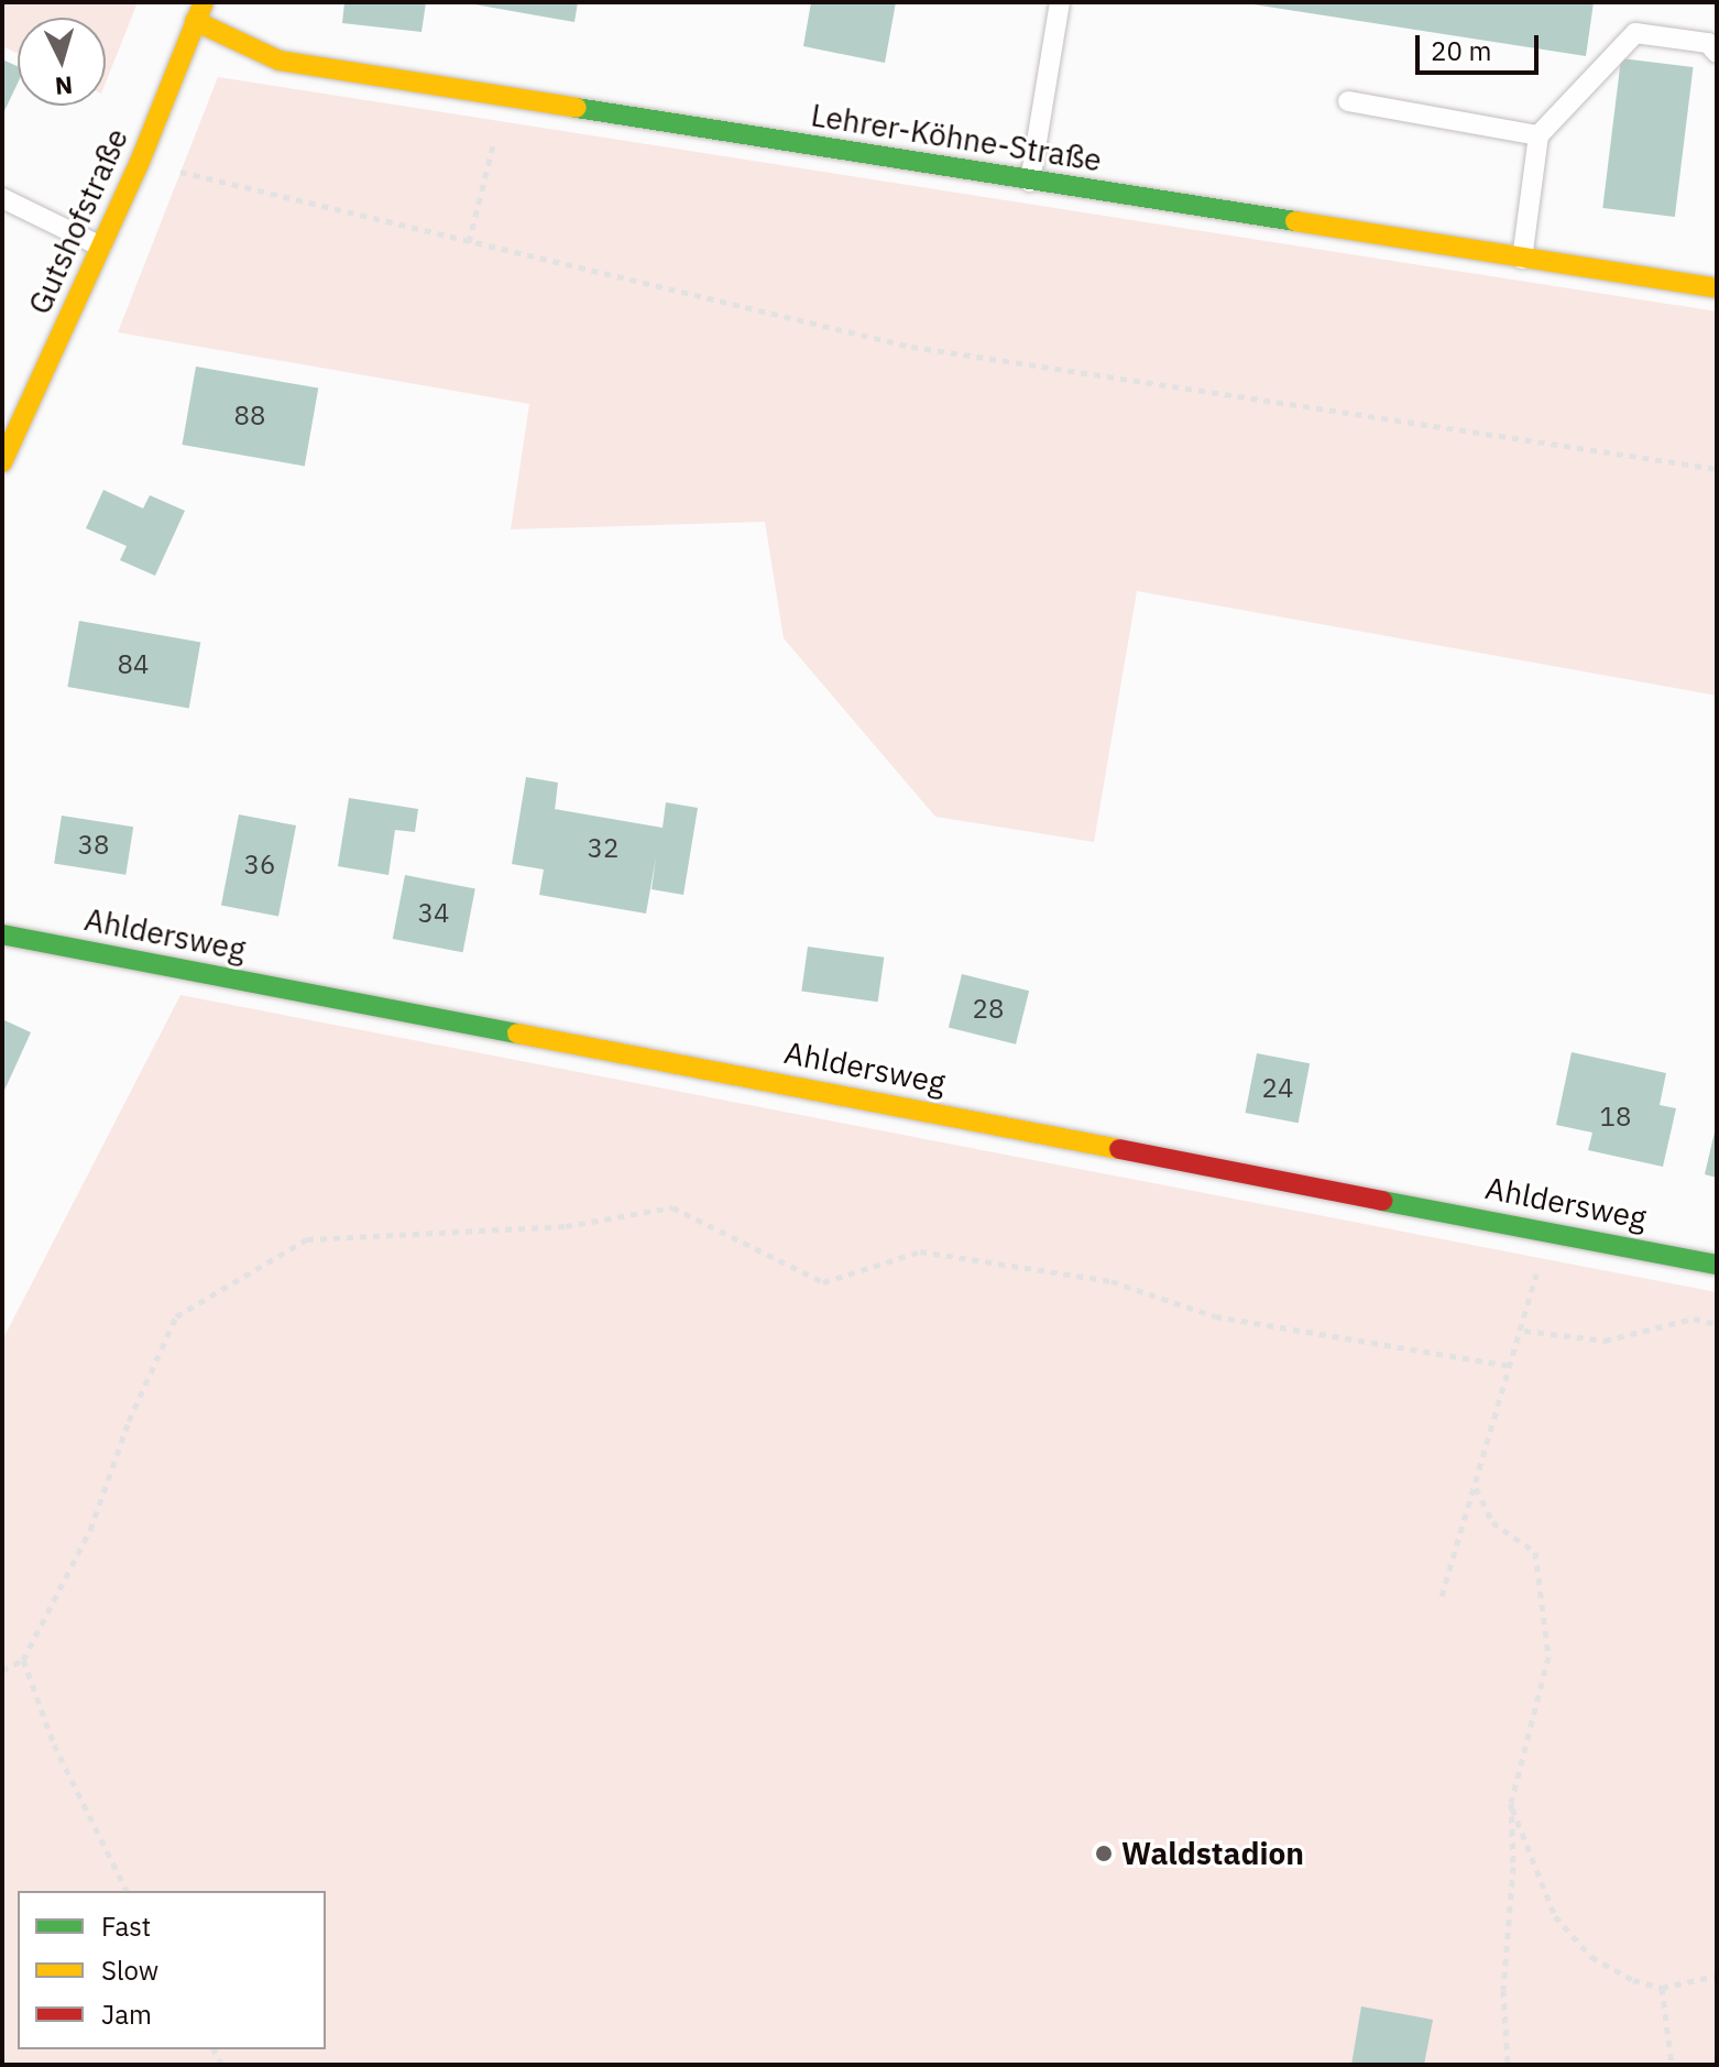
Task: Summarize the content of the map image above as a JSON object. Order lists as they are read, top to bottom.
{
  "streets": {
    "street": ["Lehrer-Köhne-Straße", "Gutshofstraße", "Ahldersweg"]
  },
  "crossings": [
    ["Lehrer-Köhne-Straße", "Gutshofstraße"]
  ],
  "places": ["Waldstadion"],
  "house_numbers": [
    "88",
    "84",
    "38",
    "32",
    "36",
    "34",
    "28",
    "24",
    "18"
  ],
  "legend": ["Fast", "Slow", "Jam"],
  "scale_bar": "20 m",
  "north": "bottom"
}
